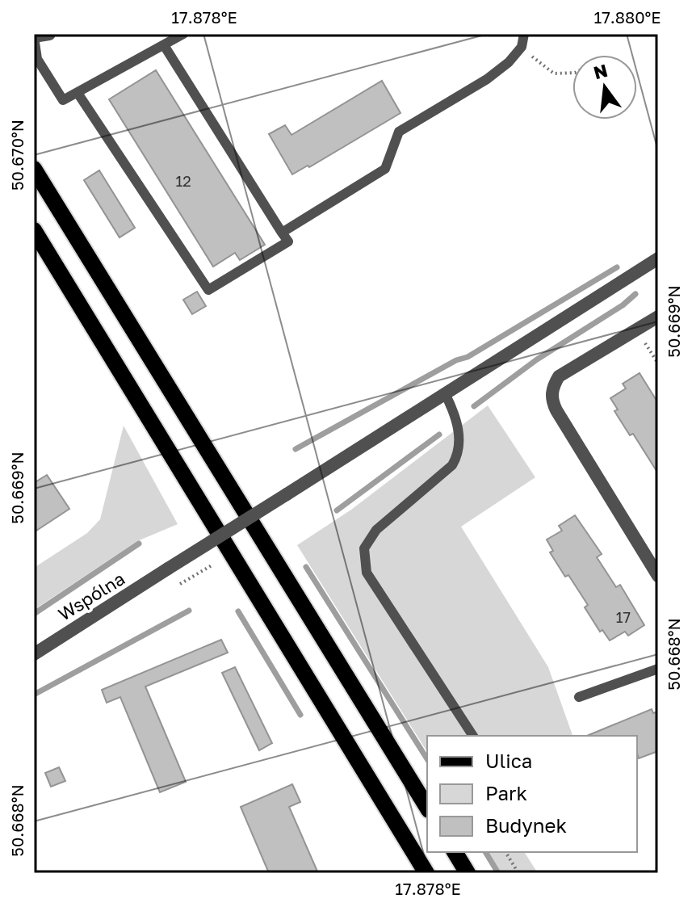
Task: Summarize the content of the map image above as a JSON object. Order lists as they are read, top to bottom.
{
  "streets": {
    "street": ["Wspólna"]
  },
  "house_numbers": ["12", "17"],
  "legend": ["Ulica", "Park", "Budynek"],
  "north": "top",
  "coordinates": [
    "17.878°E",
    "17.880°E",
    "50.670°N",
    "50.669°N",
    "50.668°N"
  ]
}
